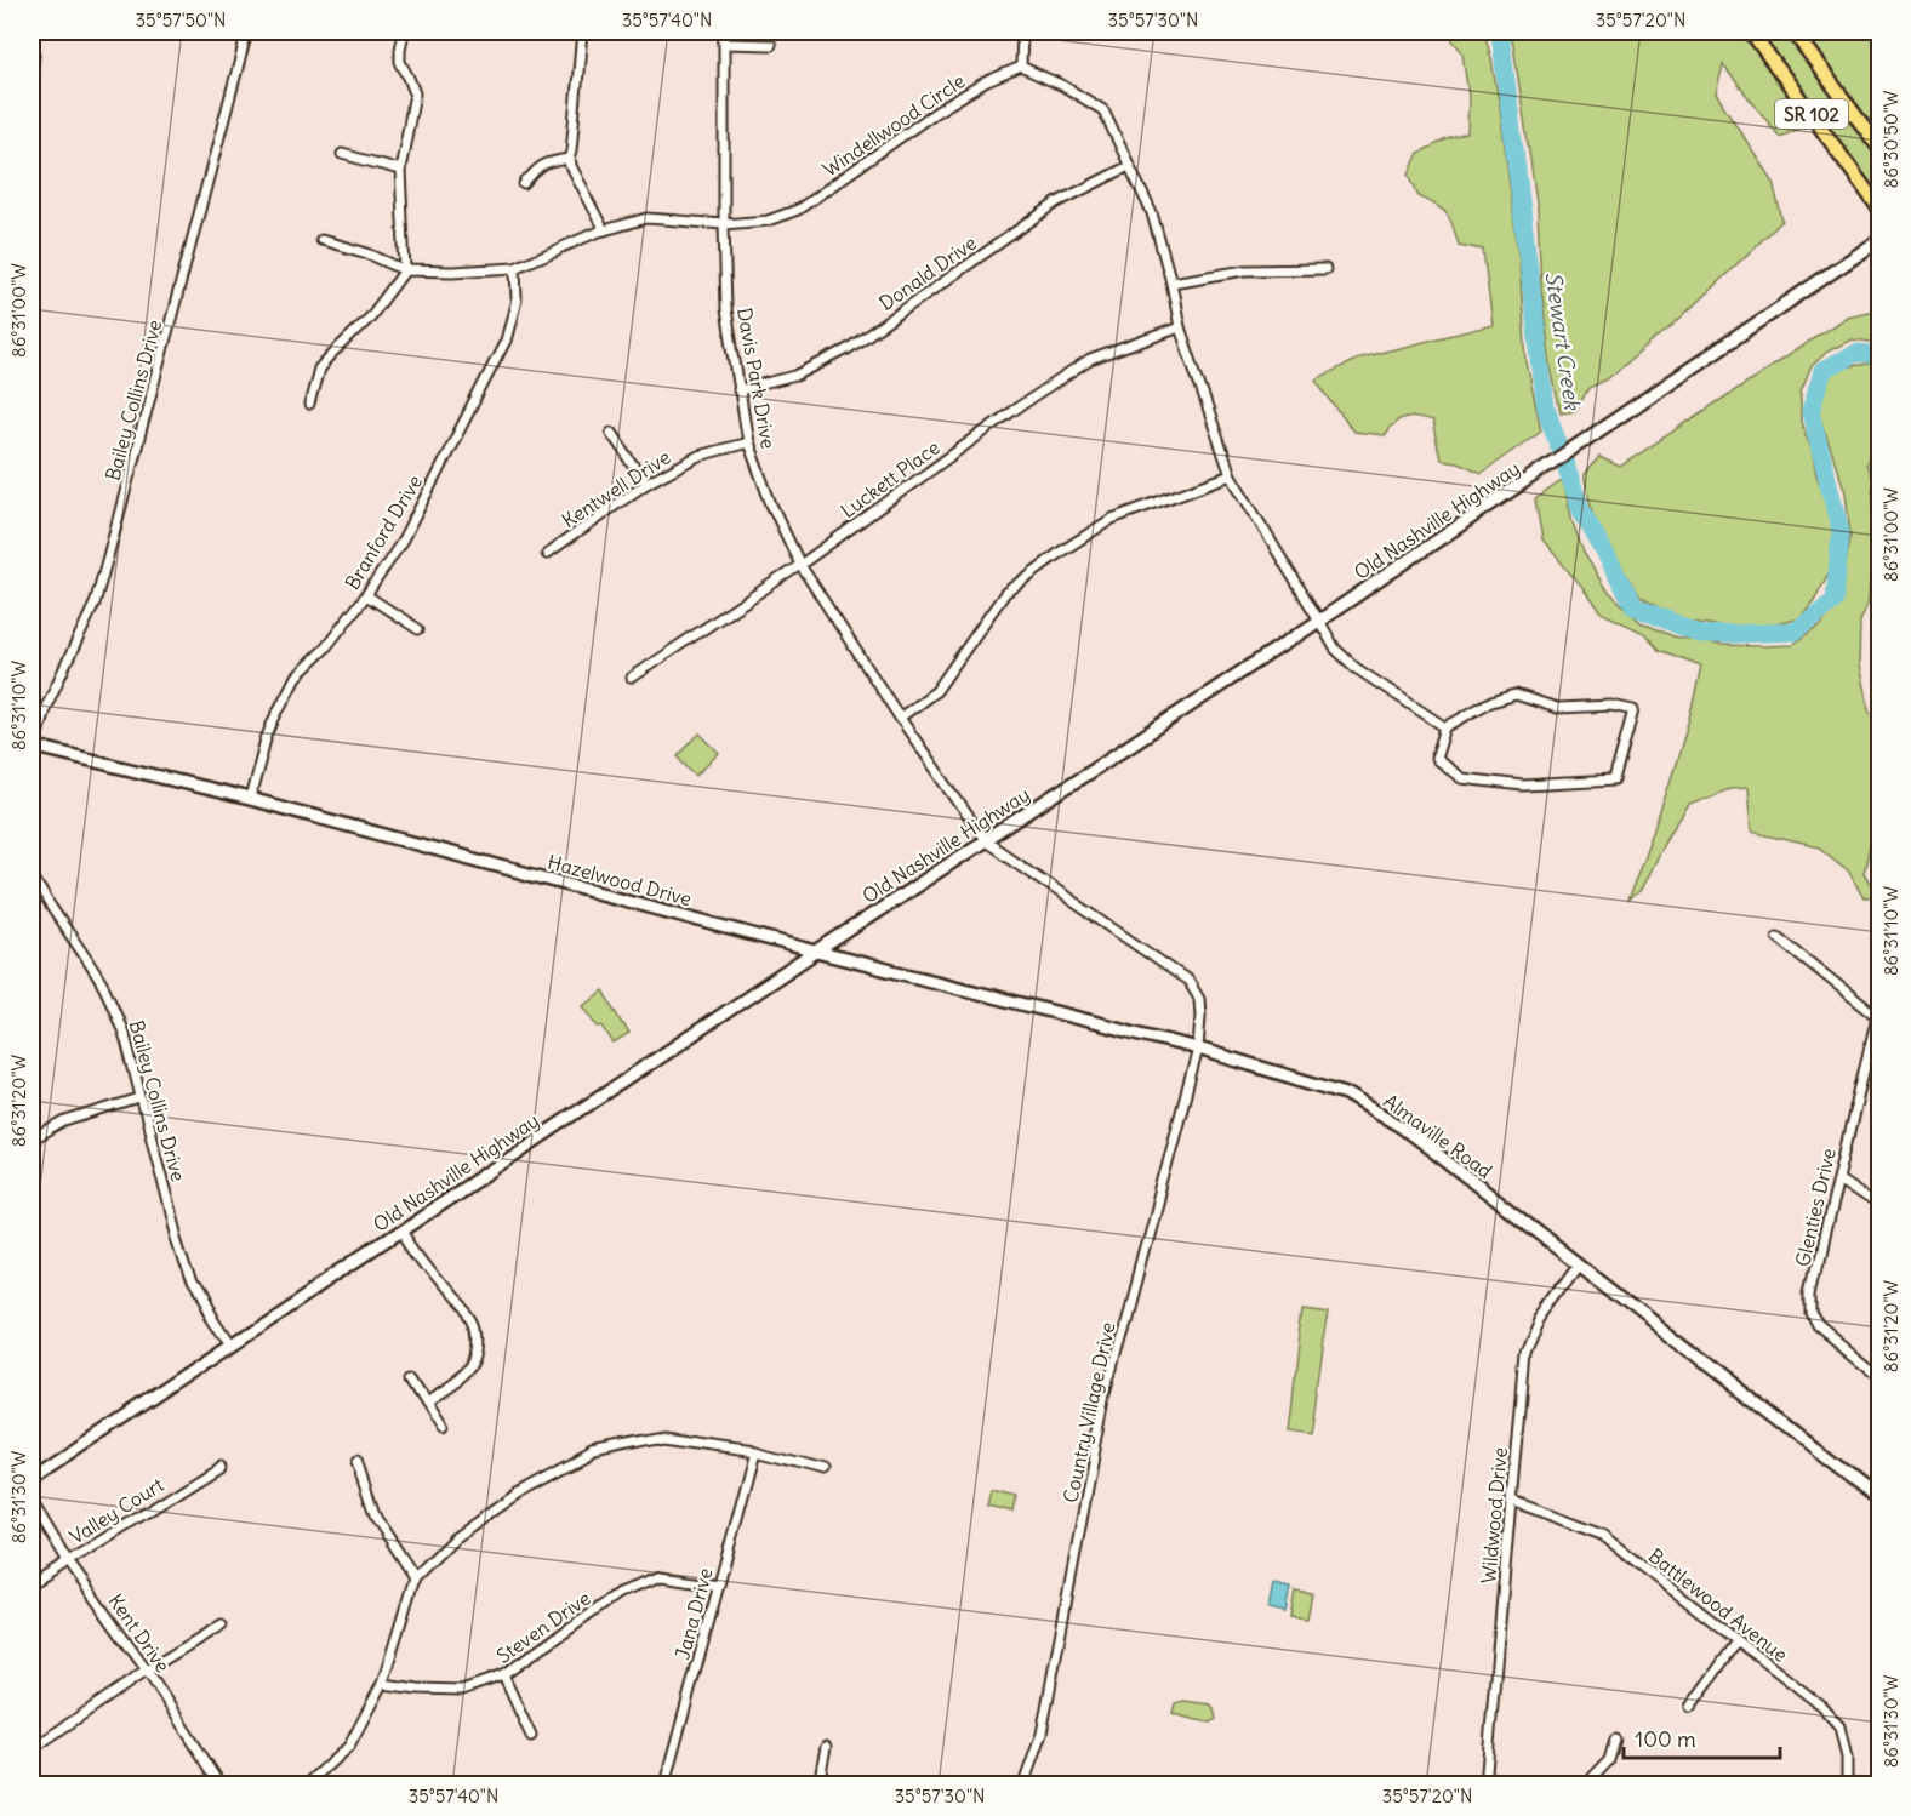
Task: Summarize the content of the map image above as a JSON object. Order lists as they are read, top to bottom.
{
  "streets": {
    "main road": [
      "SR 102",
      "Old Nashville Highway",
      "Hazelwood Drive",
      "Almaville Road"
    ],
    "street": [
      "Windellwood Circle",
      "Donald Drive",
      "Davis Park Drive",
      "Bailey Collins Drive",
      "Luckett Place",
      "Kentwell Drive",
      "Branford Drive",
      "Glenties Drive",
      "Country Village Drive",
      "Valley Court",
      "Wildwood Drive",
      "Battlewood Avenue",
      "Jana Drive",
      "Steven Drive",
      "Kent Drive"
    ]
  },
  "crossings": [
    ["Windellwood Circle", "Davis Park Drive"],
    ["Windellwood Circle", "Branford Drive"],
    ["Donald Drive", "Davis Park Drive"],
    ["Davis Park Drive", "Luckett Place"],
    ["Davis Park Drive", "Kentwell Drive"],
    ["Davis Park Drive", "Old Nashville Highway"],
    ["Bailey Collins Drive", "Old Nashville Highway"],
    ["Bailey Collins Drive", "Hazelwood Drive"],
    ["Old Nashville Highway", "Hazelwood Drive"],
    ["Branford Drive", "Hazelwood Drive"],
    ["Hazelwood Drive", "Almaville Road"],
    ["Hazelwood Drive", "Country Village Drive"],
    ["Almaville Road", "Country Village Drive"],
    ["Almaville Road", "Wildwood Drive"],
    ["Valley Court", "Kent Drive"],
    ["Wildwood Drive", "Battlewood Avenue"],
    ["Jana Drive", "Steven Drive"]
  ],
  "water": ["Stewart Creek"],
  "scale_bar": "100 m",
  "coordinates": [
    "35°57'50\"N",
    "35°57'40\"N",
    "35°57'30\"N",
    "35°57'20\"N",
    "86°30'50\"W",
    "86°31'00\"W",
    "86°31'10\"W",
    "86°31'20\"W",
    "86°31'30\"W"
  ]
}
